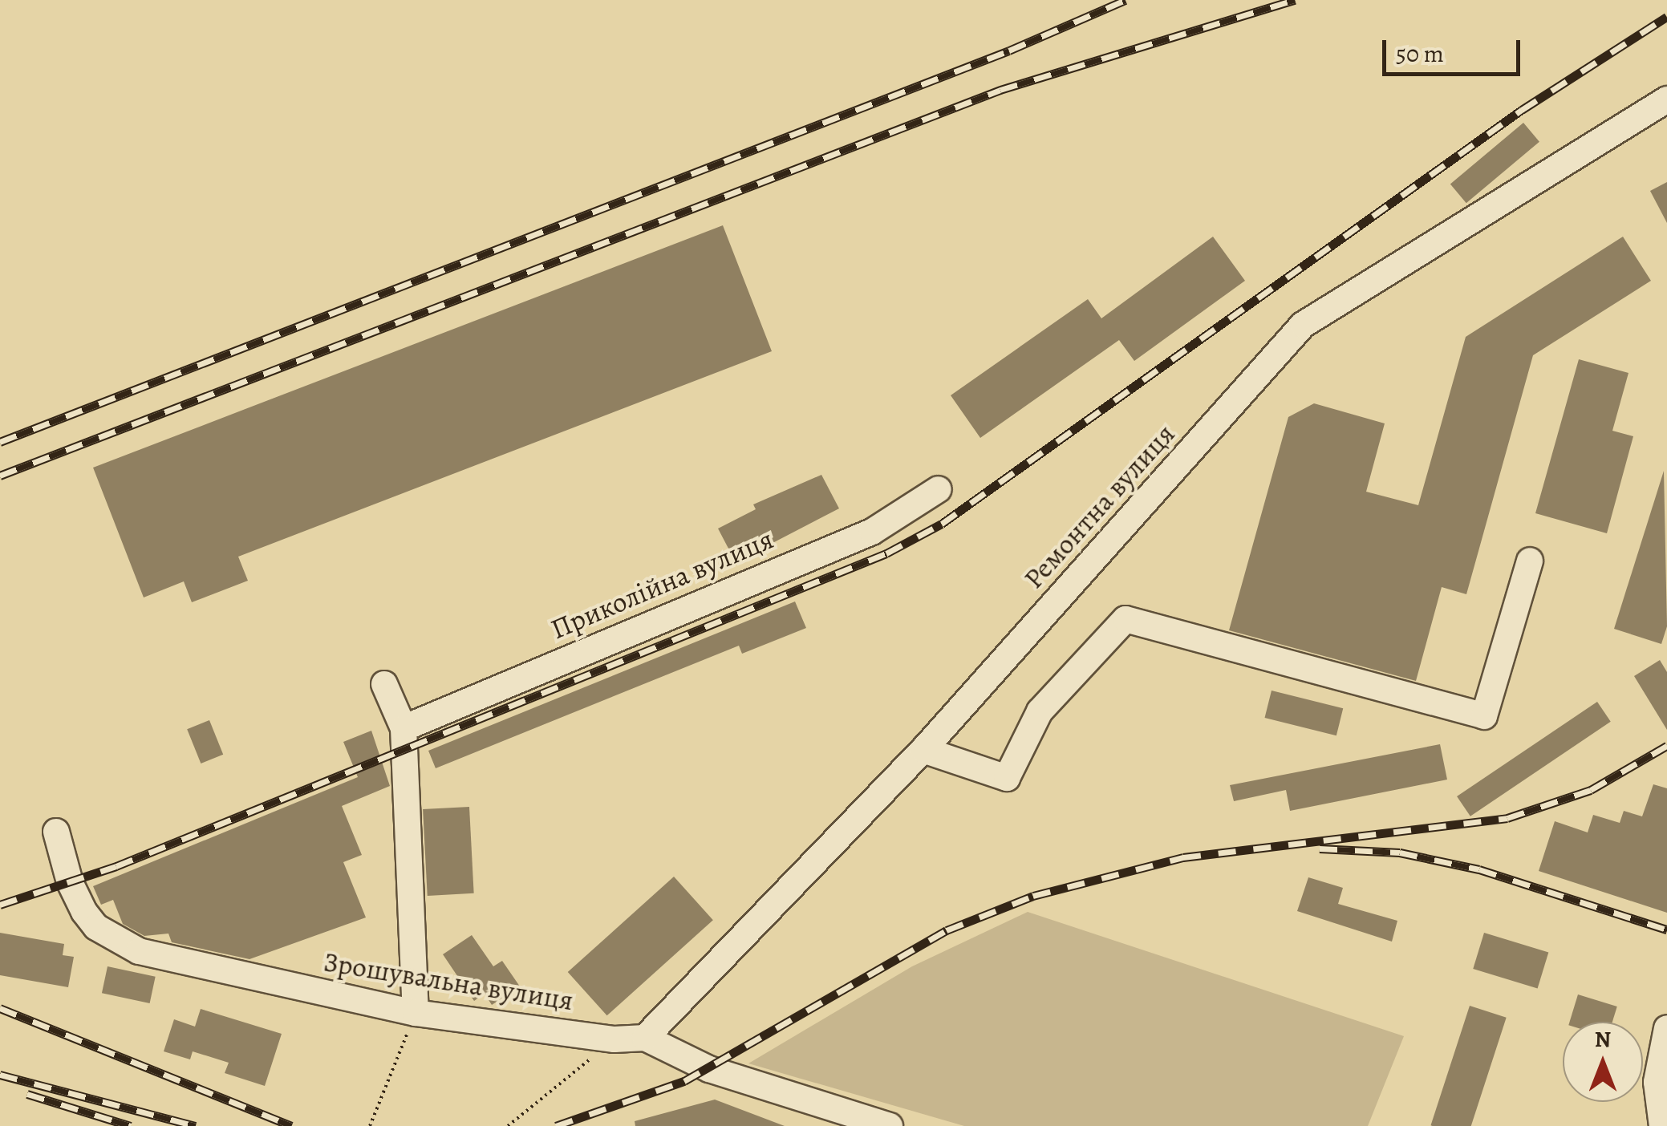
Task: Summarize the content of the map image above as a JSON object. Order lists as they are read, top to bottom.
{
  "streets": {
    "street": ["Ремонтна вулиця", "Приколійна вулиця", "Зрошувальна вулиця"]
  },
  "crossings": [
    ["Ремонтна вулиця", "Зрошувальна вулиця"]
  ],
  "scale_bar": "50 m",
  "north": "top"
}
